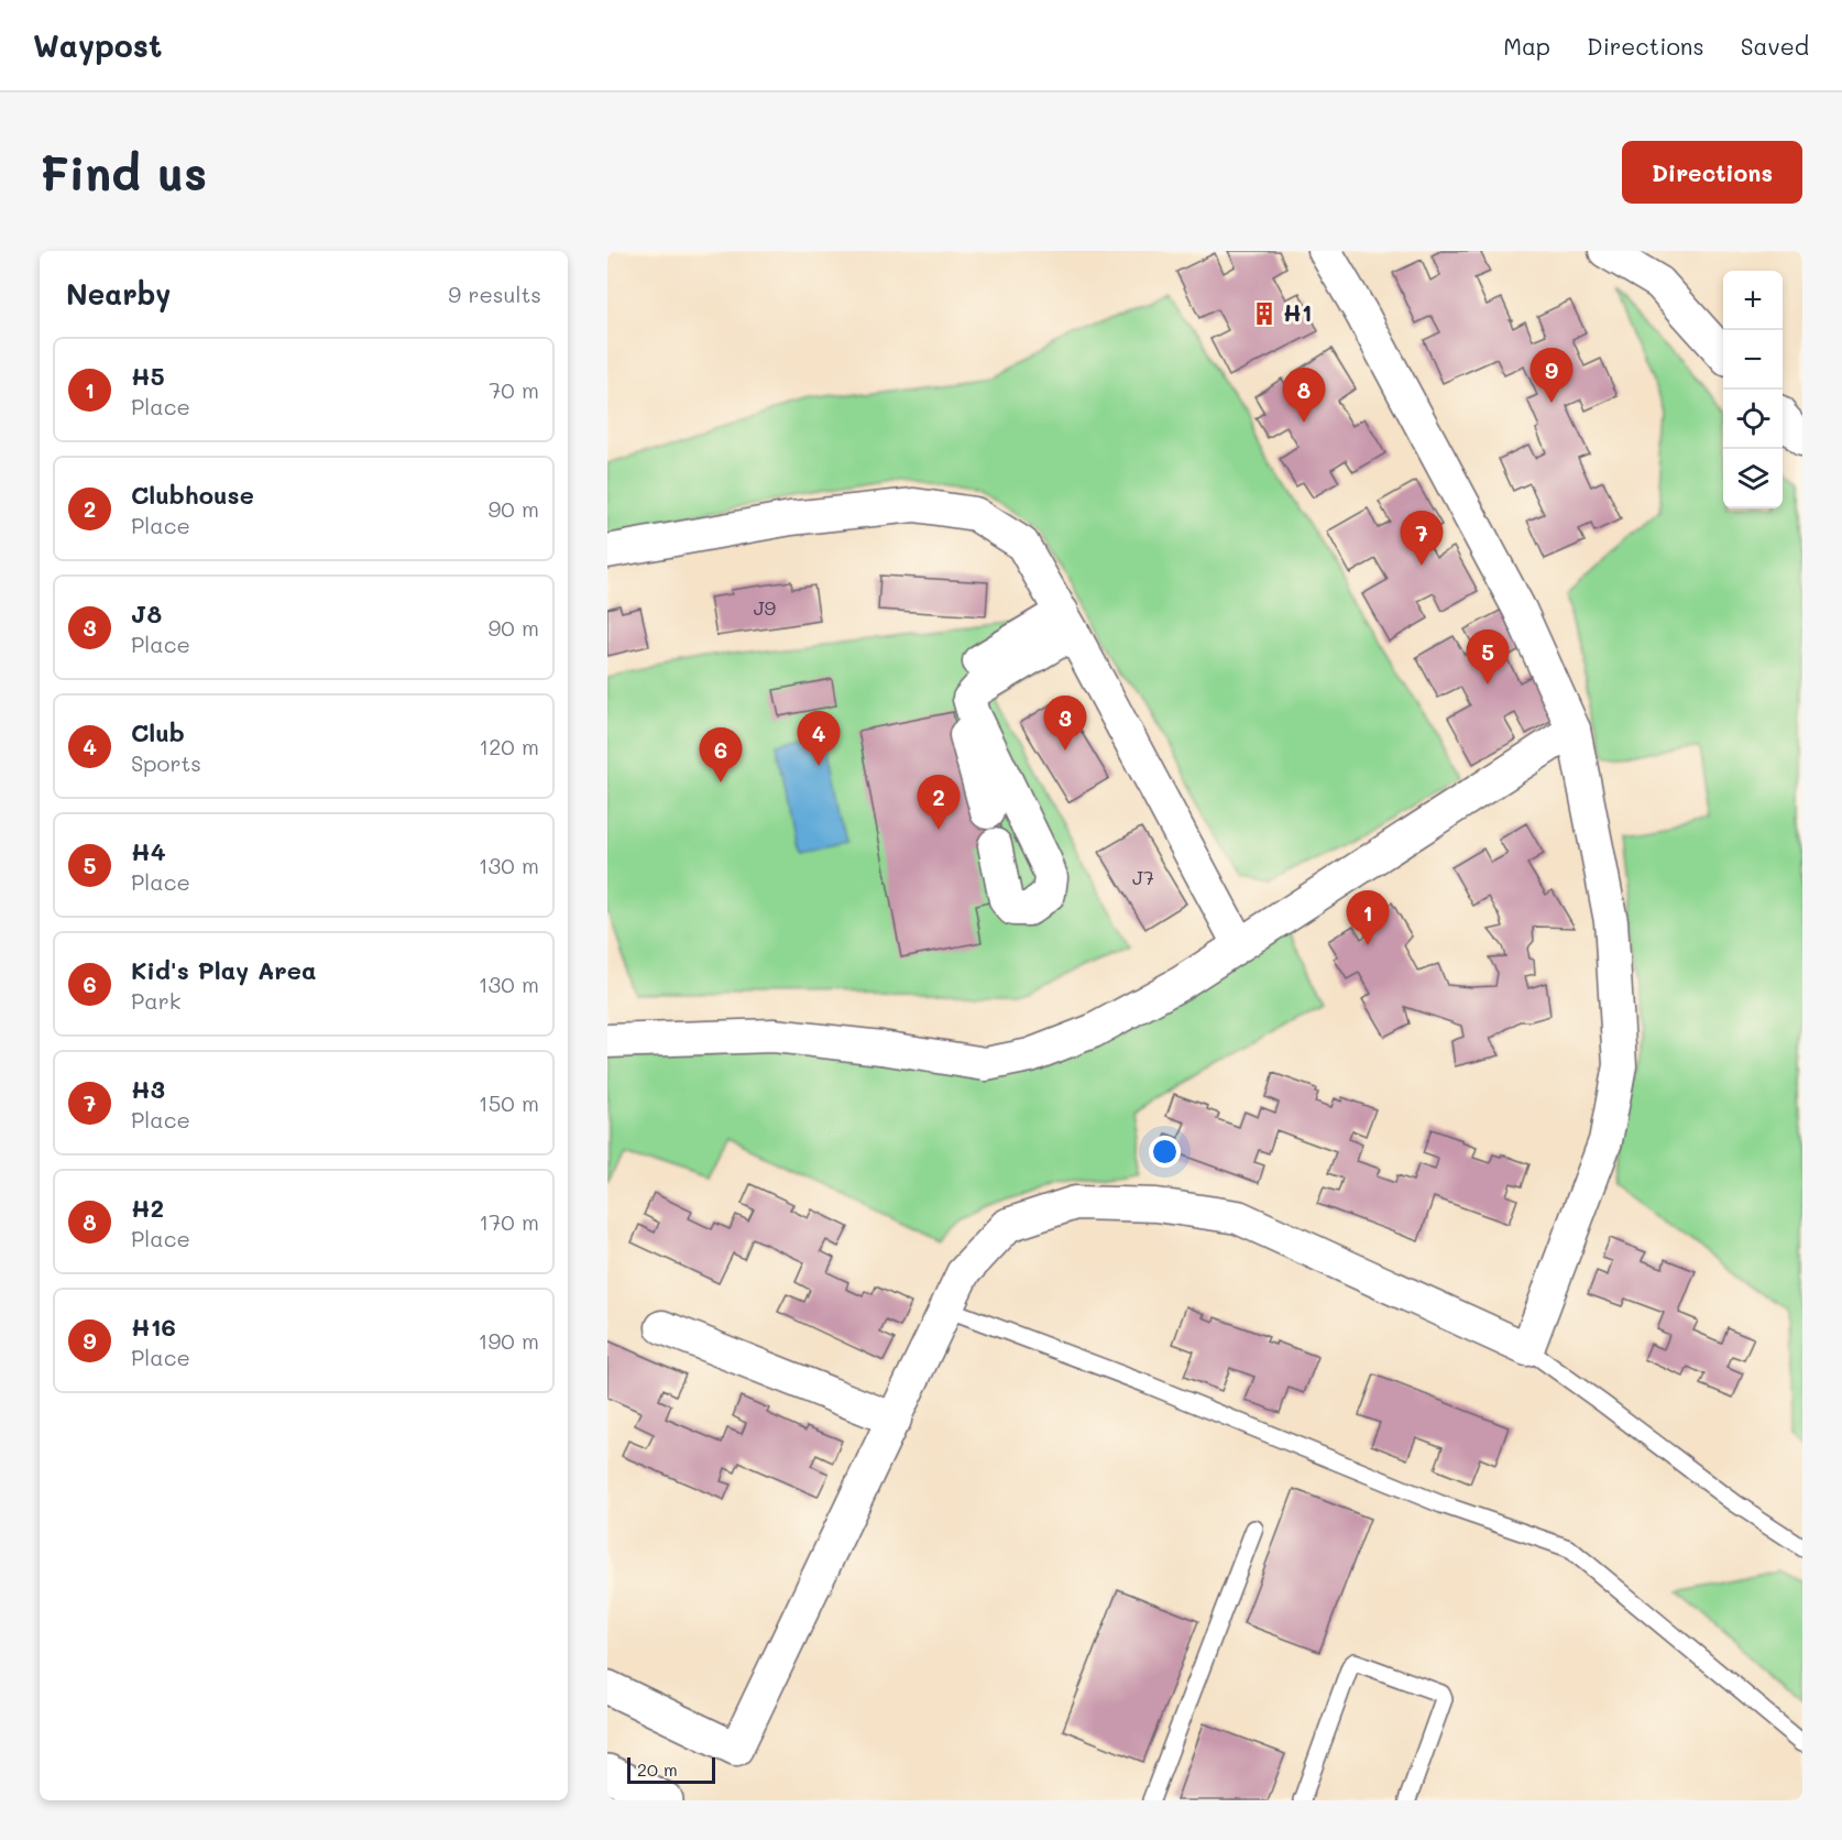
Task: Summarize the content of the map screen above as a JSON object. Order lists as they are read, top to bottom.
{
  "places": {
    "building": ["H1"]
  },
  "house_numbers": ["J9", "J7"],
  "scale_bar": "20 m",
  "page": {
    "header": "Waypost",
    "nav": ["Map", "Directions", "Saved"],
    "buttons": "Directions",
    "title": "Find us",
    "heading": ["Nearby", "9 results"],
    "map_buttons": ["+", "−"],
    "list": [
      {
        "mark": "1",
        "name": "H5",
        "note": "Place",
        "value": "70 m"
      },
      {
        "mark": "2",
        "name": "Clubhouse",
        "note": "Place",
        "value": "90 m"
      },
      {
        "mark": "3",
        "name": "J8",
        "note": "Place",
        "value": "90 m"
      },
      {
        "mark": "4",
        "name": "Club",
        "note": "Sports",
        "value": "120 m"
      },
      {
        "mark": "5",
        "name": "H4",
        "note": "Place",
        "value": "130 m"
      },
      {
        "mark": "6",
        "name": "Kid's Play Area",
        "note": "Park",
        "value": "130 m"
      },
      {
        "mark": "7",
        "name": "H3",
        "note": "Place",
        "value": "150 m"
      },
      {
        "mark": "8",
        "name": "H2",
        "note": "Place",
        "value": "170 m"
      },
      {
        "mark": "9",
        "name": "H16",
        "note": "Place",
        "value": "190 m"
      }
    ],
    "pins": [
      "9",
      "8",
      "7",
      "5",
      "3",
      "4",
      "6",
      "2",
      "1"
    ],
    "scale": "20 m"
  }
}
